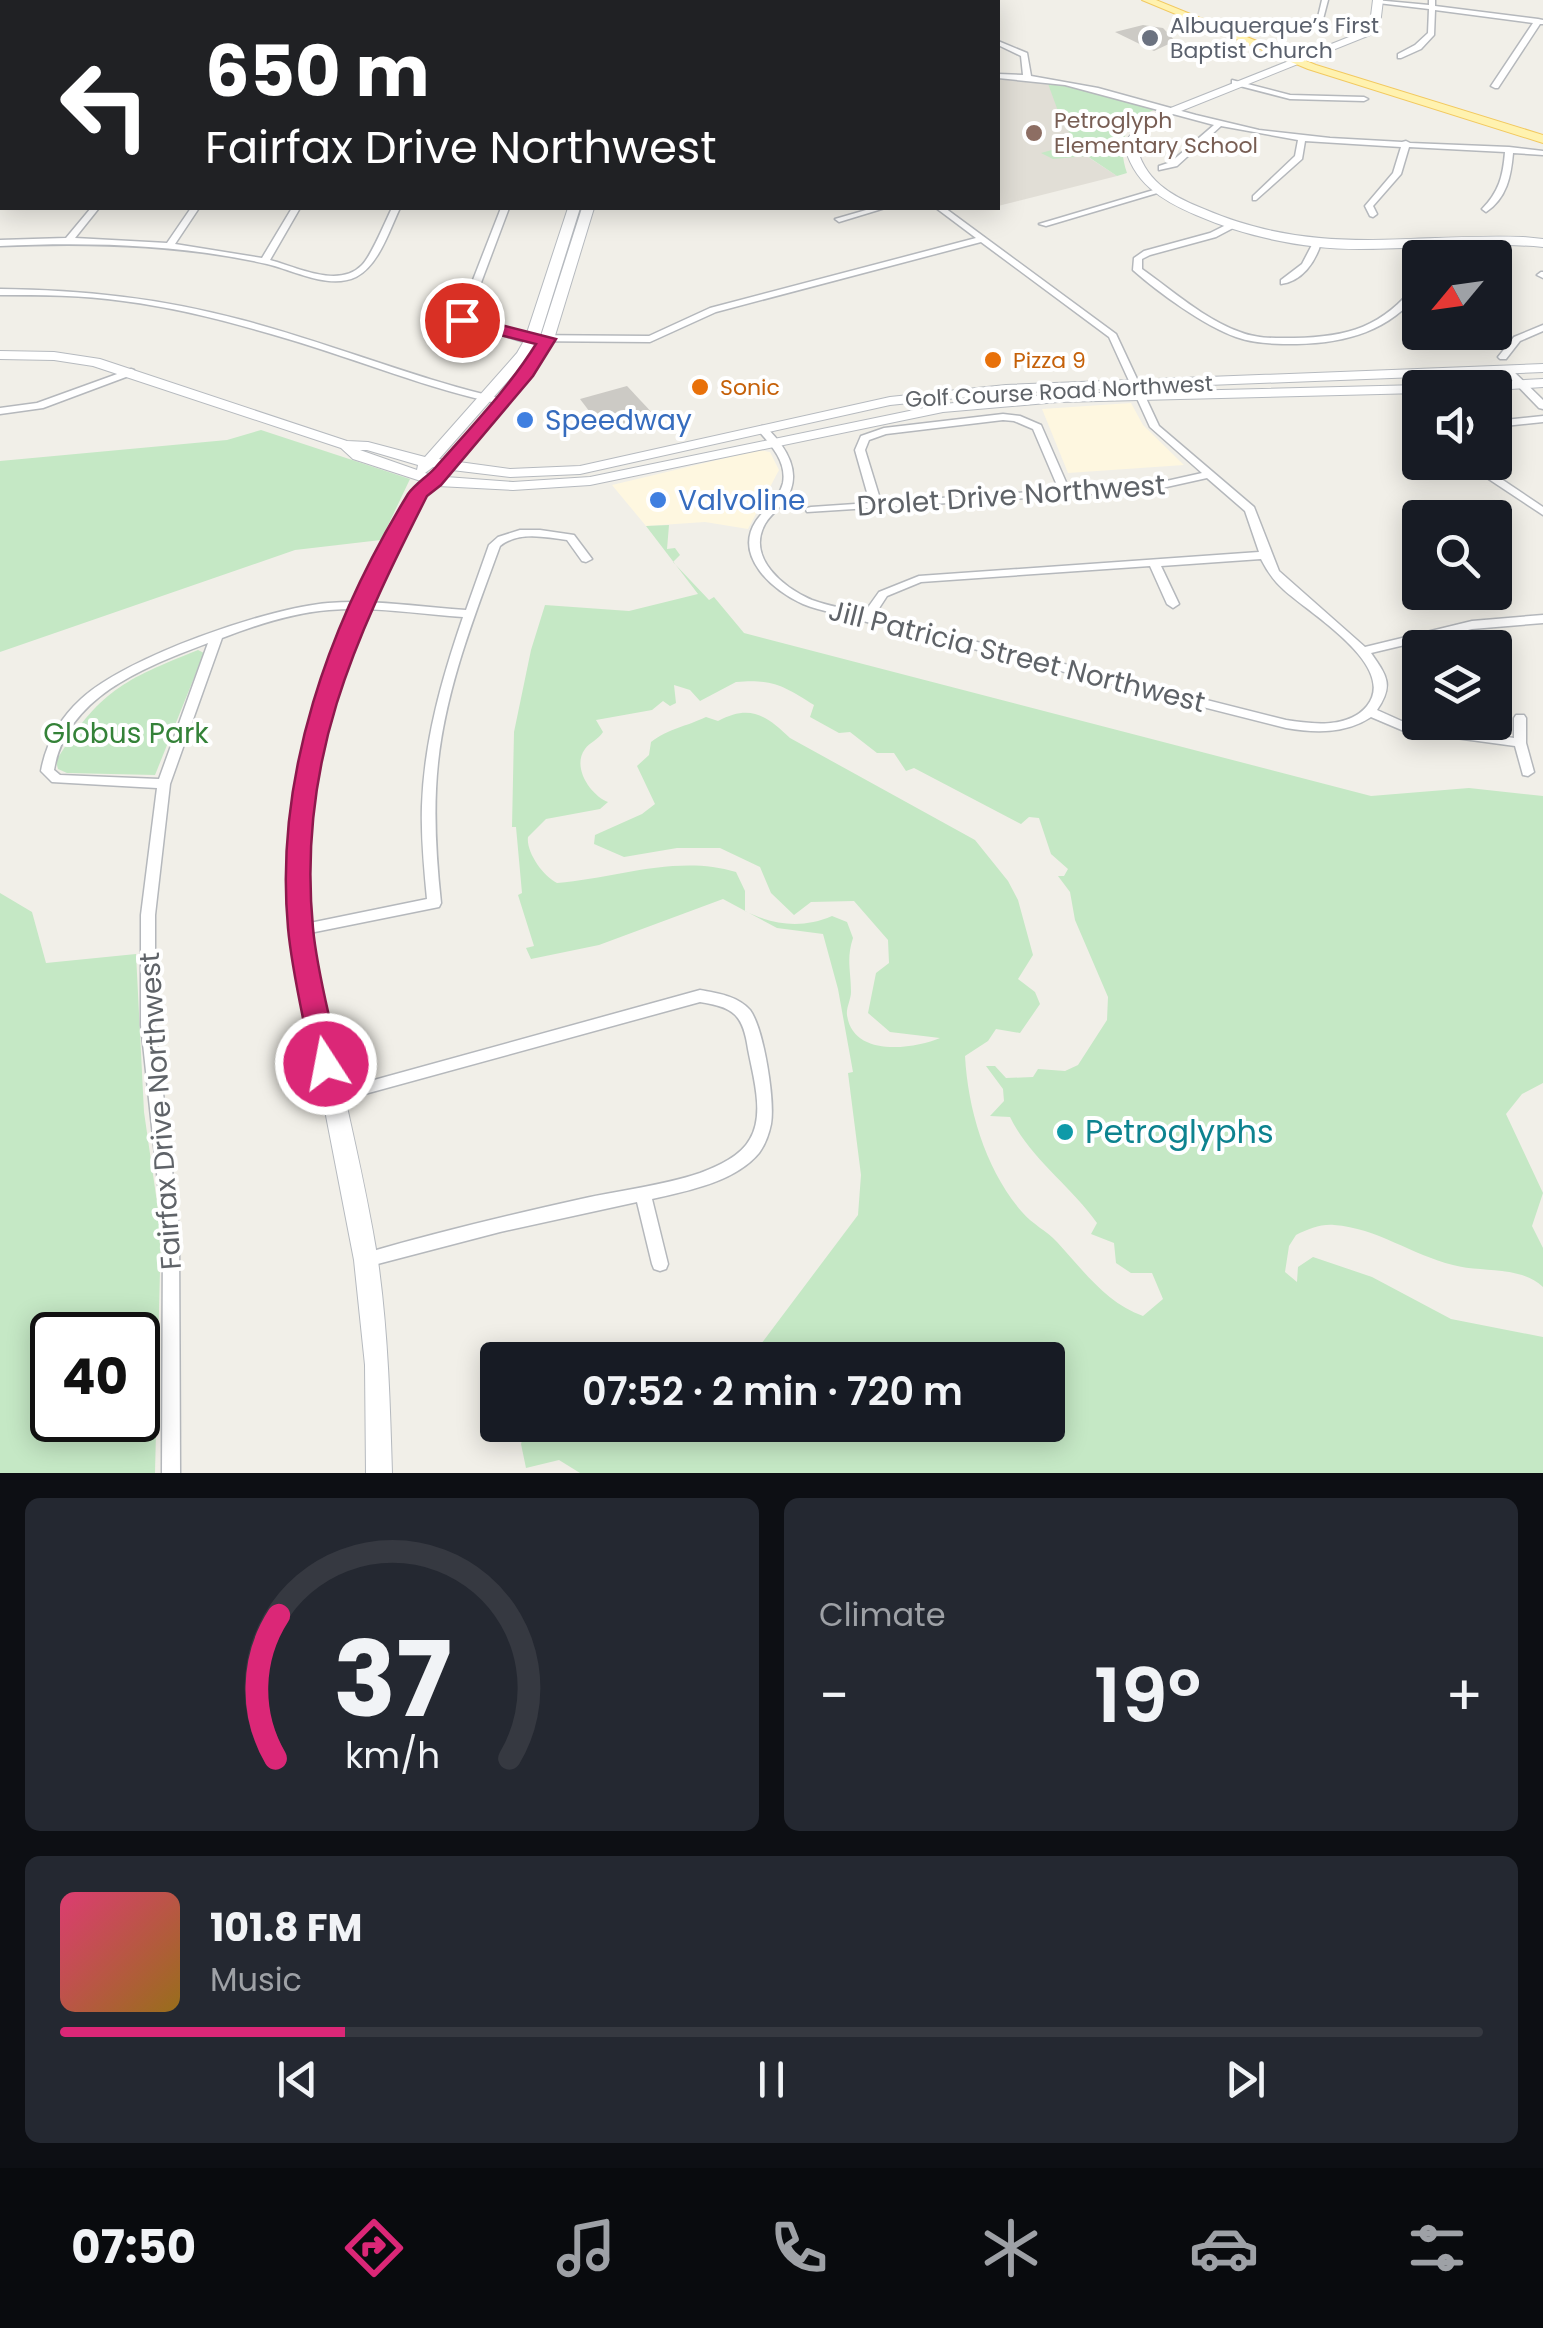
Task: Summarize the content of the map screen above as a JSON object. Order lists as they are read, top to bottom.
{
  "streets": {
    "street": [
      "Golf Course Road Northwest",
      "Drolet Drive Northwest",
      "Jill Patricia Street Northwest",
      "Fairfax Drive Northwest"
    ]
  },
  "crossings": [
    ["Golf Course Road Northwest", "Jill Patricia Street Northwest"]
  ],
  "parks": ["Globus Park"],
  "places": [
    "Albuquerque’s First Baptist Church",
    "Petroglyph Elementary School",
    "Pizza 9",
    "Sonic",
    "Speedway",
    "Valvoline",
    "Petroglyphs"
  ],
  "north": "bottom left",
  "page": {
    "turn": ["650 m", "Fairfax Drive Northwest"],
    "limit": "40",
    "trip": "07:52 · 2 min · 720 m",
    "tile": "Climate",
    "heat": ["−", "19°", "+"],
    "song": ["101.8 FM", "Music"],
    "tabs": "07:50",
    "gauge": ["37", "km/h"]
  }
}
